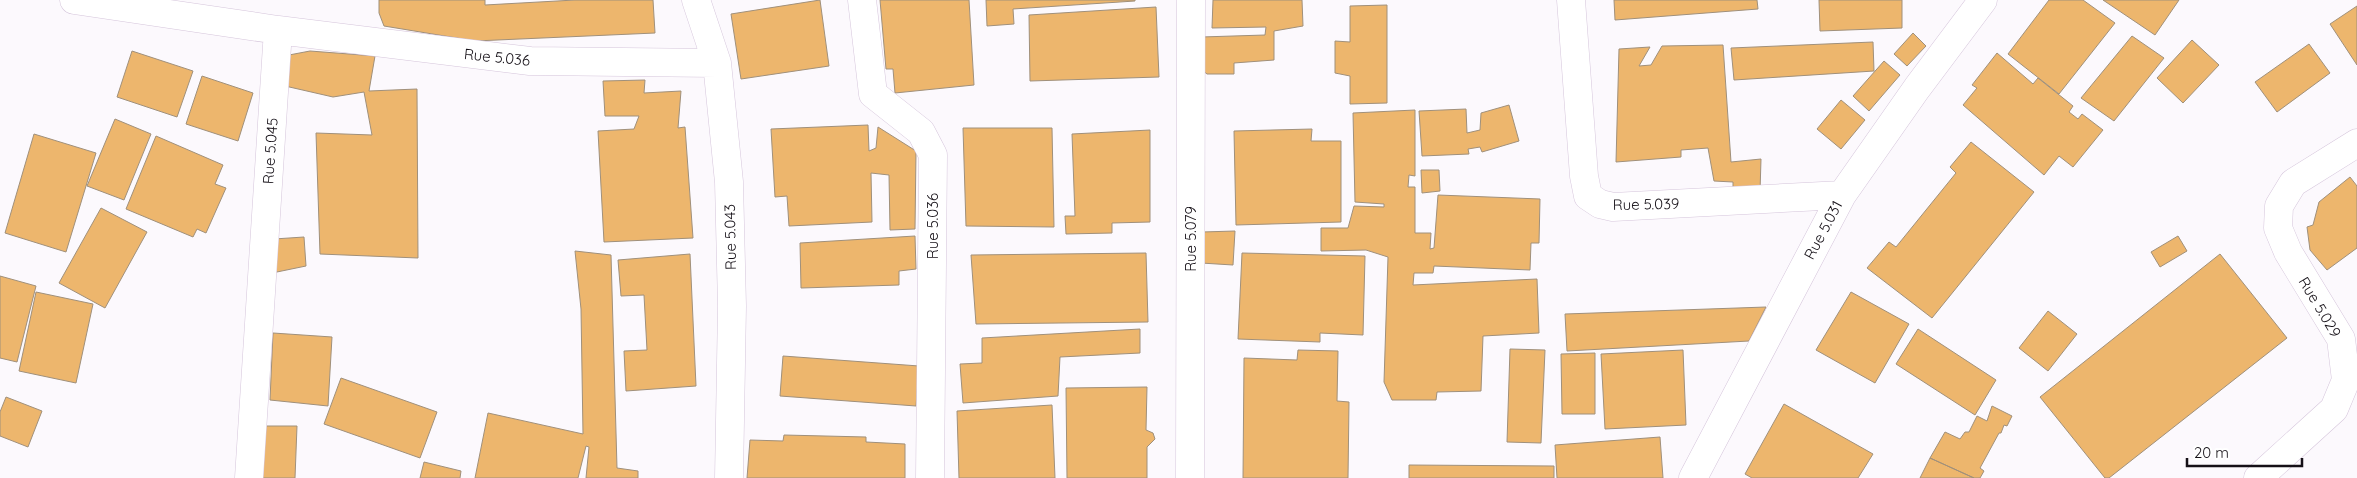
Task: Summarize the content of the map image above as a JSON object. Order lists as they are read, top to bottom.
{
  "streets": {
    "street": [
      "Rue 5.036",
      "Rue 5.045",
      "Rue 5.039",
      "Rue 5.031",
      "Rue 5.043",
      "Rue 5.079",
      "Rue 5.029"
    ]
  },
  "crossings": [
    ["Rue 5.036", "Rue 5.045"],
    ["Rue 5.036", "Rue 5.043"],
    ["Rue 5.039", "Rue 5.031"]
  ],
  "scale_bar": "20 m"
}
